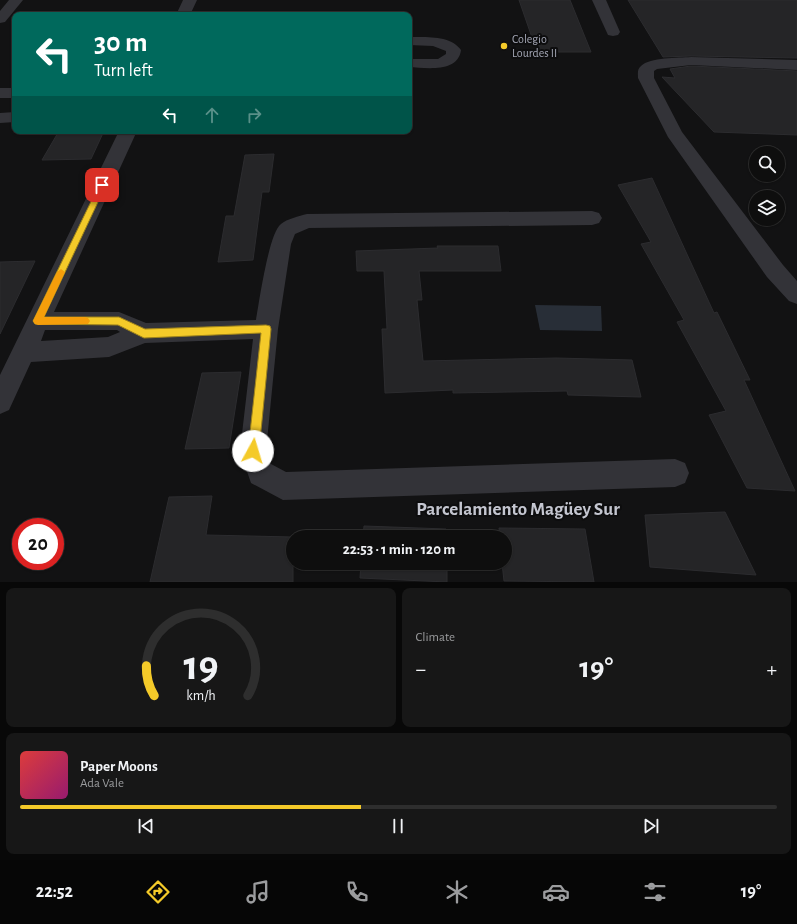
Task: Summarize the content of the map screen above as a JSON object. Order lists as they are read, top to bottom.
{
  "districts": ["Parcelamiento Magüey Sur"],
  "places": ["Colegio Lourdes II"],
  "page": {
    "turn": ["30 m", "Turn left"],
    "limit": "20",
    "trip": "22:53 · 1 min · 120 m",
    "tile": "Climate",
    "heat": ["−", "19°", "+"],
    "song": ["Paper Moons", "Ada Vale"],
    "tabs": ["22:52", "19°"],
    "gauge": ["19", "km/h"]
  }
}
